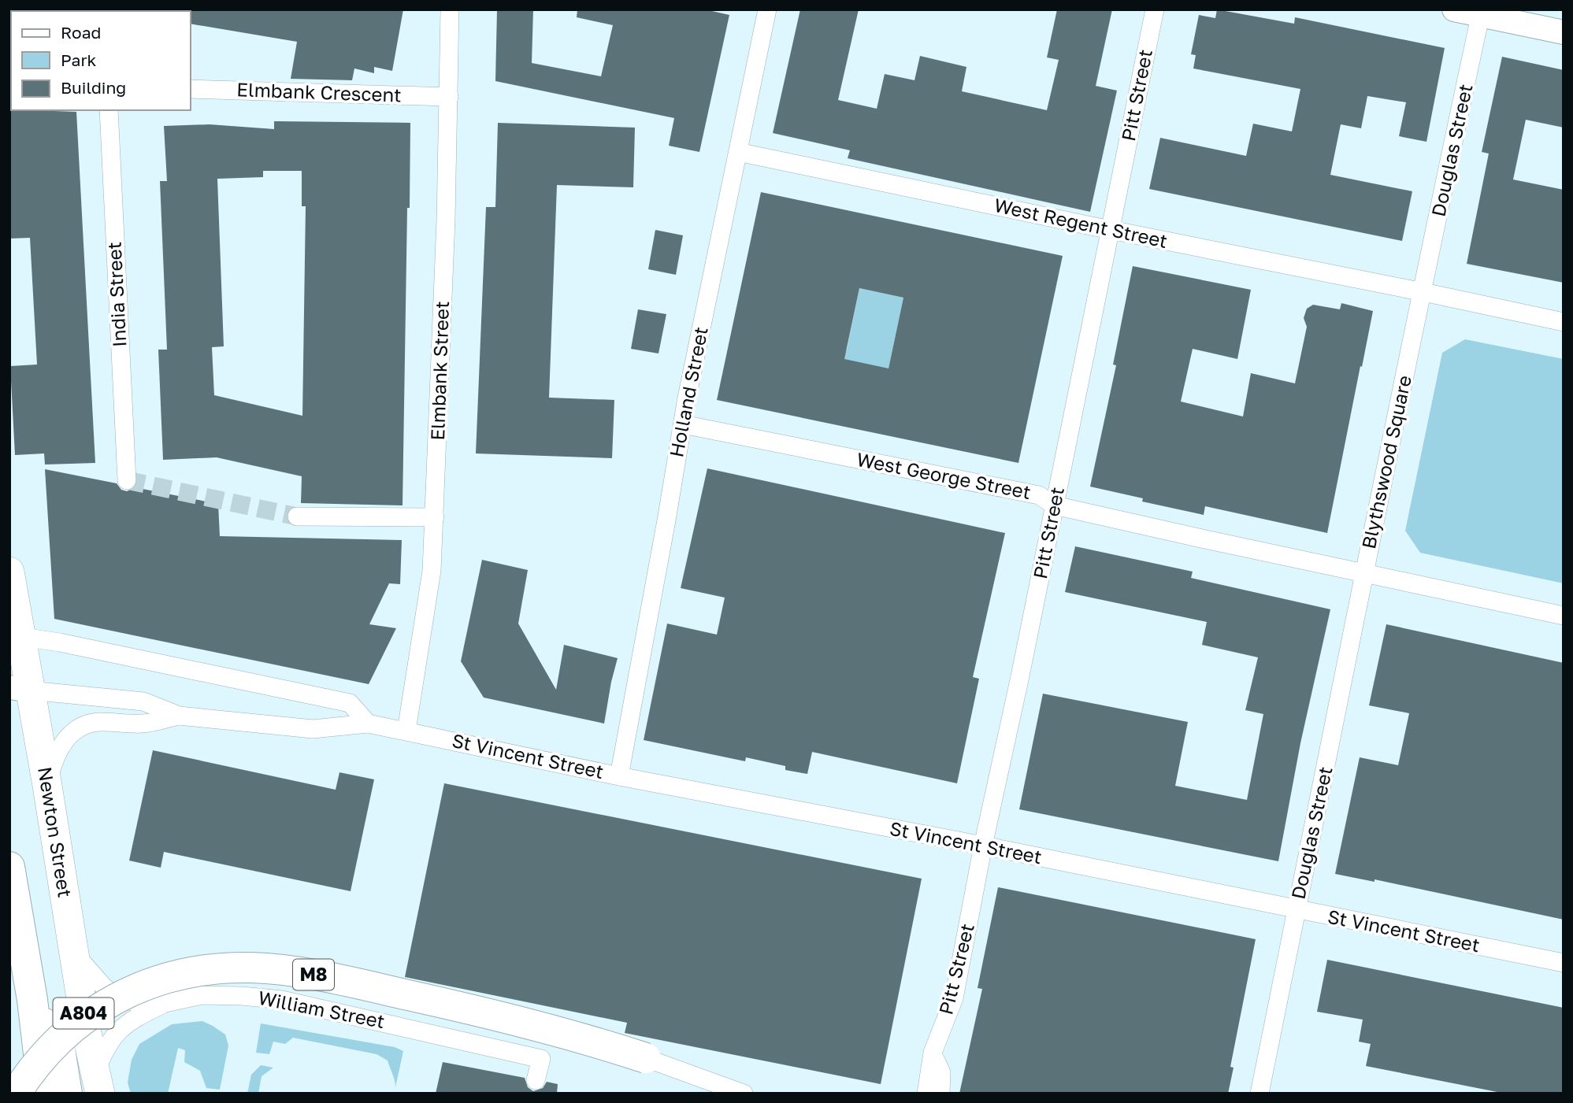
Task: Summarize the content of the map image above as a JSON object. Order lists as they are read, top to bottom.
{
  "streets": {
    "highway": ["M8"],
    "main road": ["Newton Street", "A804"],
    "street": [
      "Elmbank Crescent",
      "Pitt Street",
      "Douglas Street",
      "West Regent Street",
      "India Street",
      "Elmbank Street",
      "Holland Street",
      "Blythswood Square",
      "West George Street",
      "St Vincent Street",
      "William Street"
    ]
  },
  "crossings": [
    ["Elmbank Crescent", "Elmbank Street"],
    ["Pitt Street", "West Regent Street"],
    ["Pitt Street", "West George Street"],
    ["Pitt Street", "St Vincent Street"],
    ["Douglas Street", "West Regent Street"],
    ["Douglas Street", "Blythswood Square"],
    ["Douglas Street", "West George Street"],
    ["Douglas Street", "St Vincent Street"],
    ["West Regent Street", "Holland Street"],
    ["West Regent Street", "Blythswood Square"],
    ["Elmbank Street", "St Vincent Street"],
    ["Holland Street", "West George Street"],
    ["Holland Street", "St Vincent Street"],
    ["Blythswood Square", "West George Street"],
    ["St Vincent Street", "Newton Street"],
    ["Newton Street", "William Street"]
  ],
  "legend": ["Road", "Park", "Building"]
}
